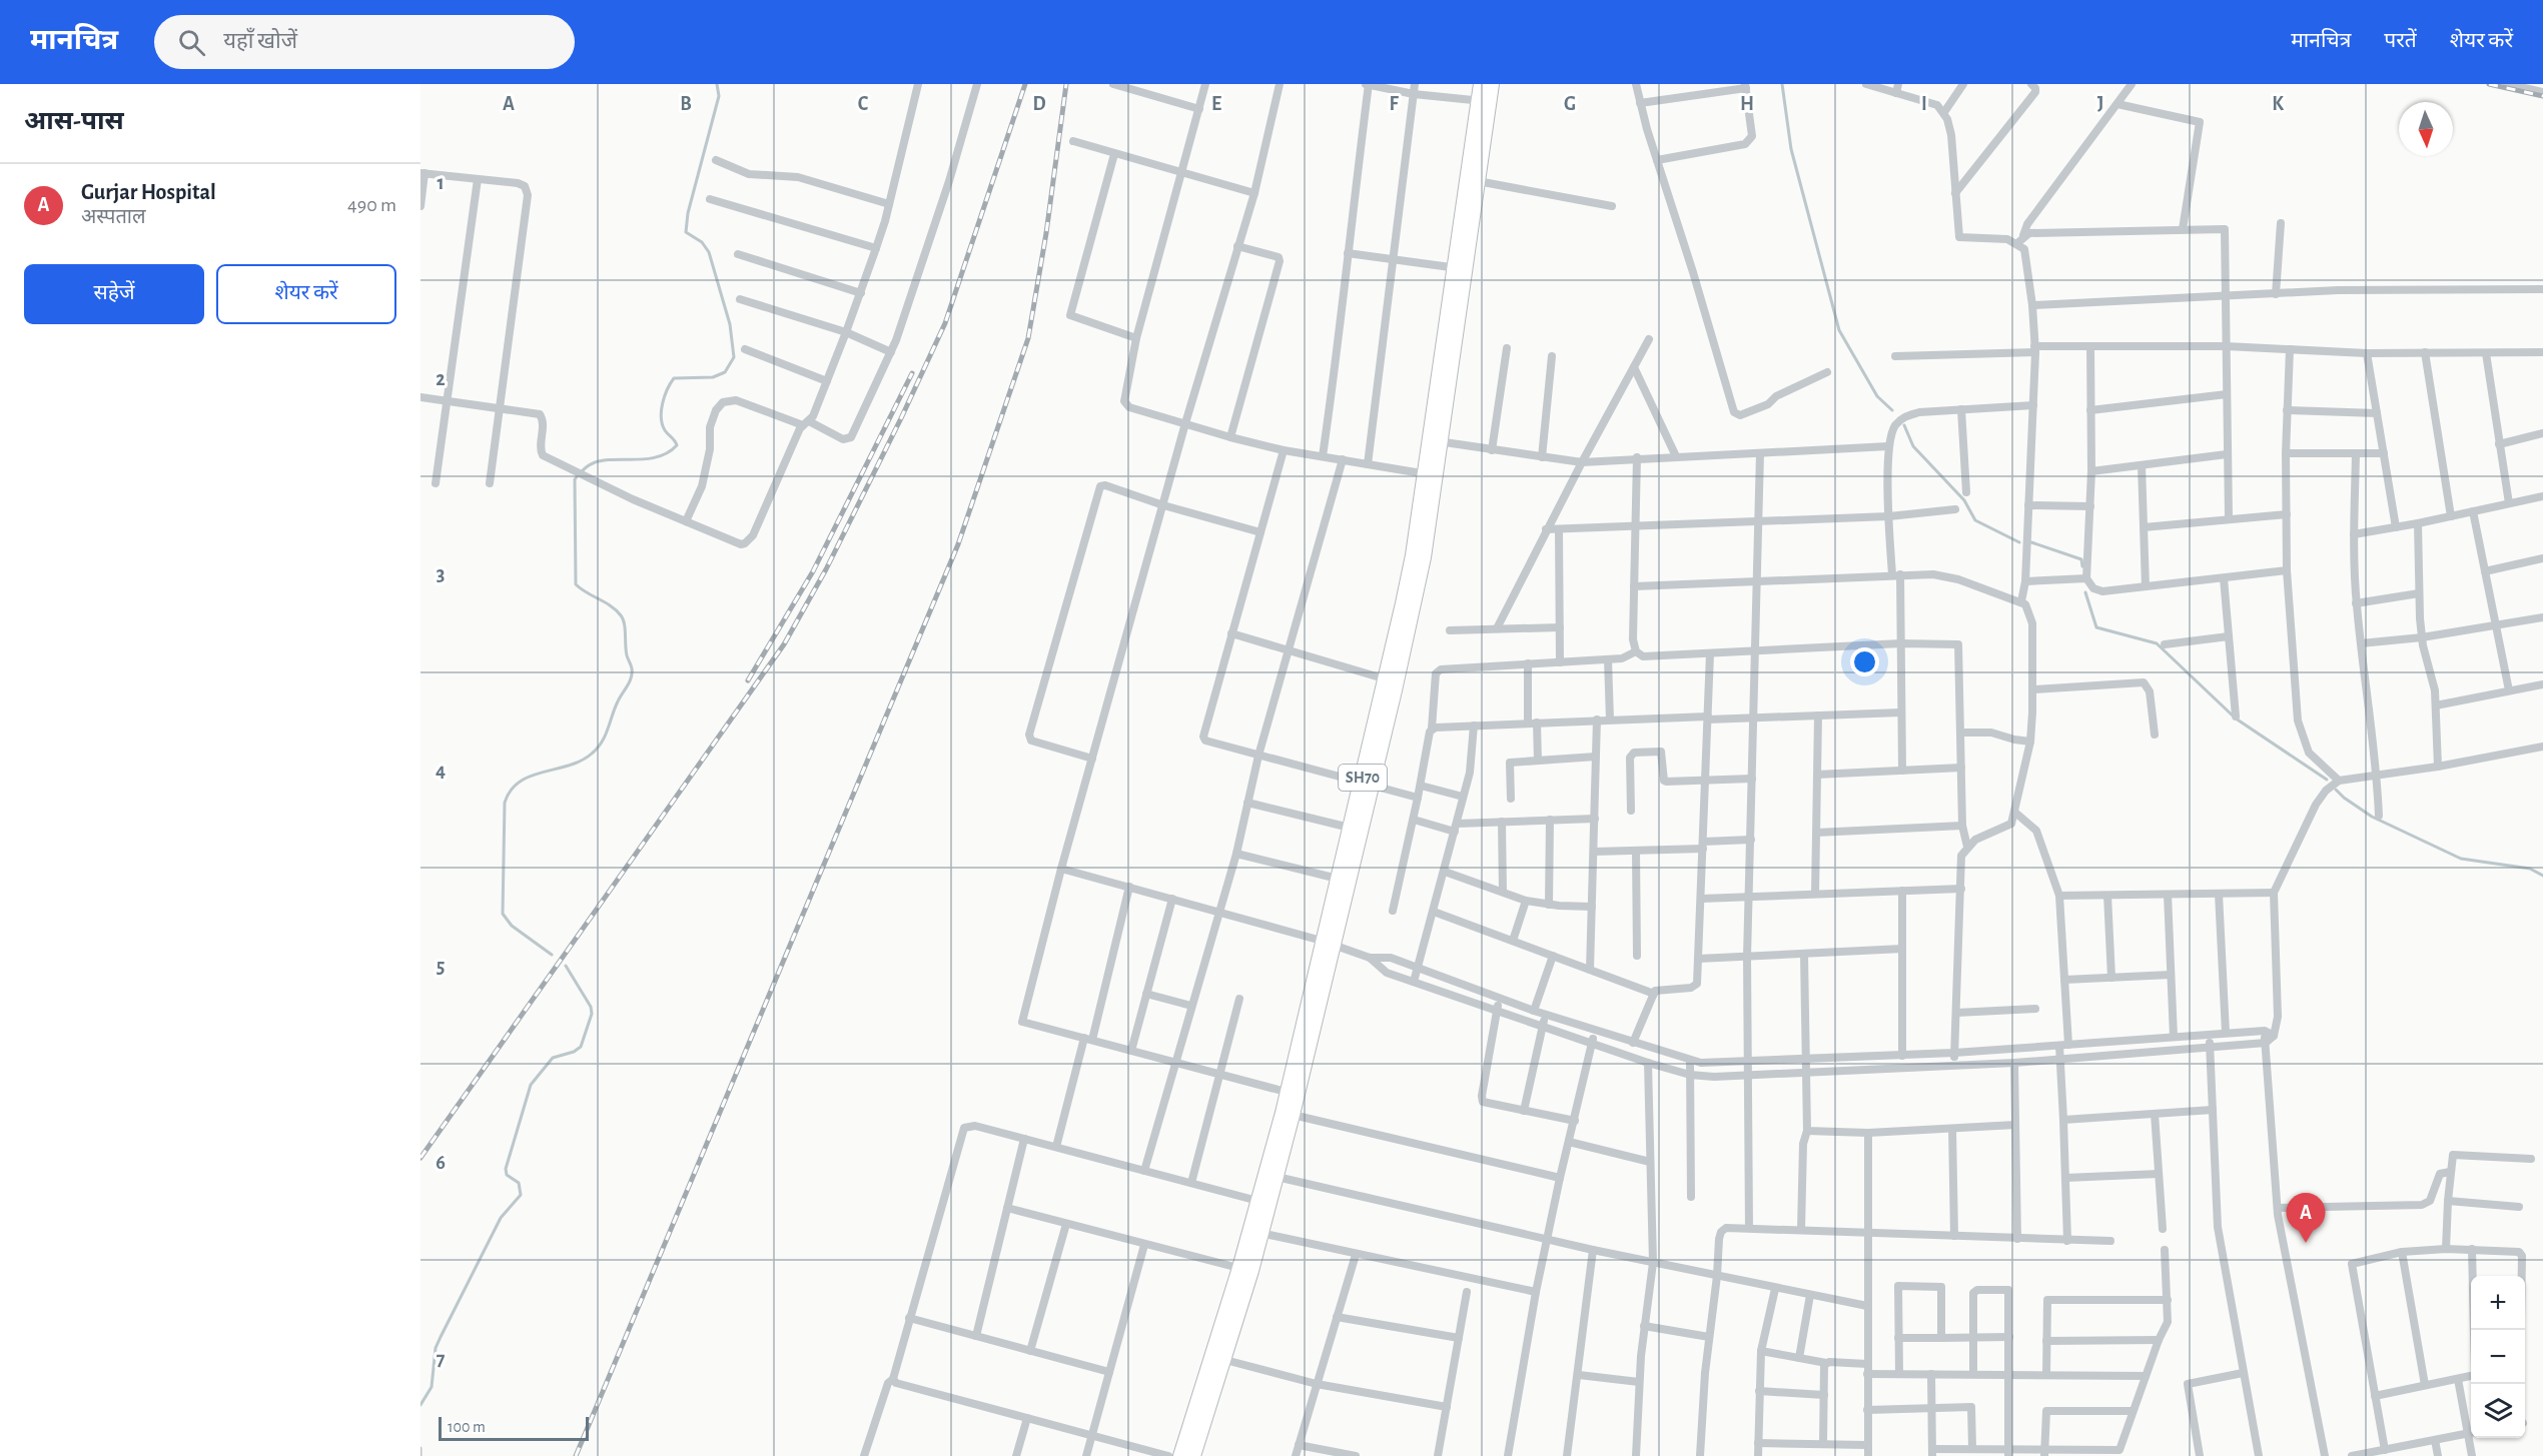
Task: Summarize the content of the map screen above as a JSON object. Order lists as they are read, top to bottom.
{
  "streets": {
    "main road": ["SH70"]
  },
  "scale_bar": "100 m",
  "north": "bottom",
  "page": {
    "header": "मानचित्र",
    "search": "यहाँ खोजें",
    "nav": ["मानचित्र", "परतें", "शेयर करें"],
    "heading": "आस-पास",
    "list": [
      {
        "mark": "A",
        "name": "Gurjar Hospital",
        "note": "अस्पताल",
        "value": "490 m"
      }
    ],
    "buttons": ["सहेजें", "शेयर करें"],
    "pins": "A",
    "map_buttons": ["+", "−"],
    "scale": "100 m"
  },
  "grid": {
    "columns": [
      "A",
      "B",
      "C",
      "D",
      "E",
      "F",
      "G",
      "H",
      "I",
      "J",
      "K"
    ],
    "rows": [
      "1",
      "2",
      "3",
      "4",
      "5",
      "6",
      "7"
    ]
  }
}
